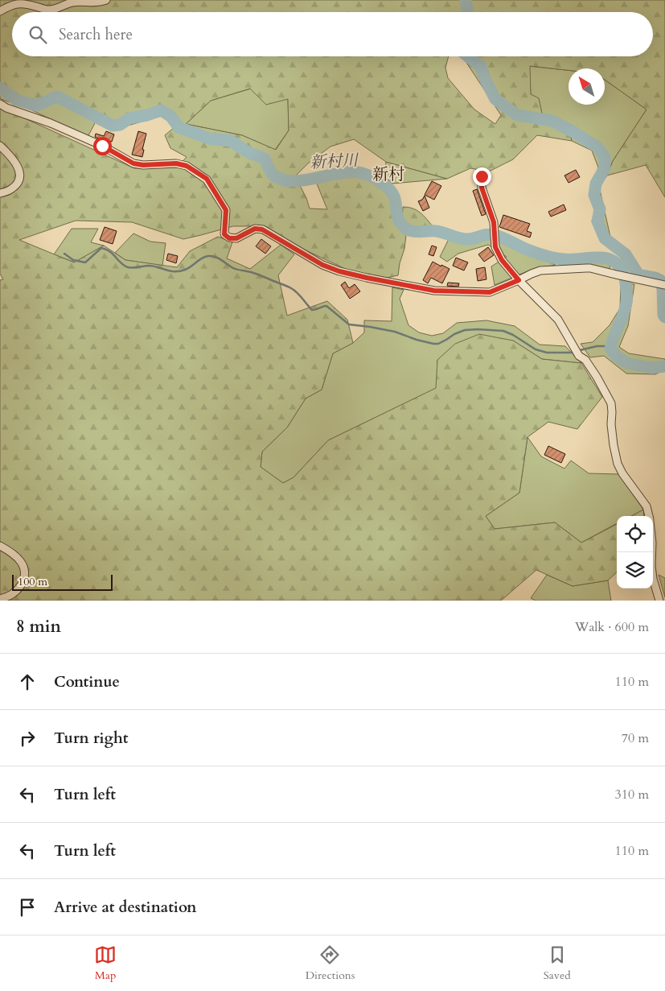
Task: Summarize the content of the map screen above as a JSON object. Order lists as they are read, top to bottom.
{
  "districts": ["新村"],
  "water": ["新村川"],
  "scale_bar": "100 m",
  "north": "top left",
  "page": {
    "search": "Search here",
    "scale": "100 m",
    "heading": ["8 min", "Walk · 600 m"],
    "list": [
      ["Continue", "110 m"],
      ["Turn right", "70 m"],
      ["Turn left", "310 m"],
      ["Turn left", "110 m"],
      "Arrive at destination"
    ],
    "nav": ["Map", "Directions", "Saved"]
  }
}
